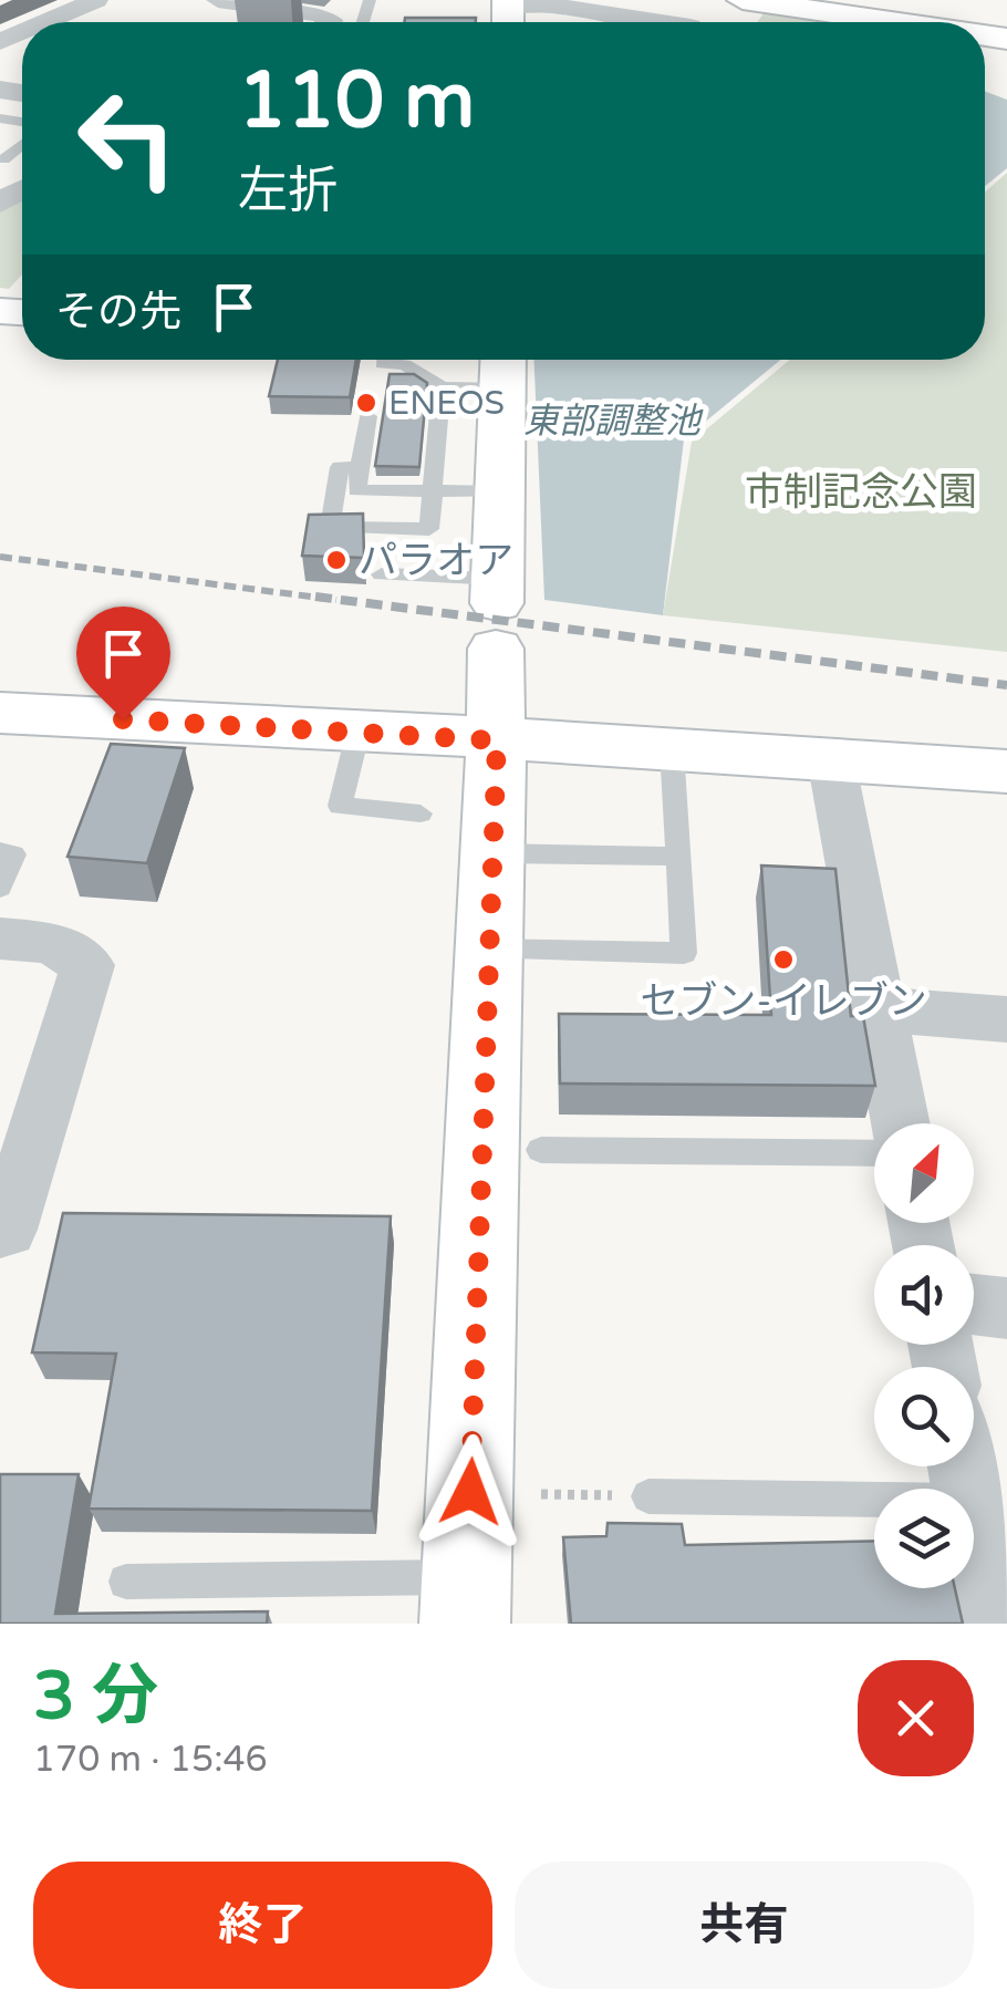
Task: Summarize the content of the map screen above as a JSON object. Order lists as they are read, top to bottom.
{
  "water": ["東部調整池"],
  "parks": ["市制記念公園"],
  "places": ["ENEOS", "パラオア", "セブン-イレブン"],
  "north": "top right",
  "page": {
    "turn": ["110 m", "左折"],
    "then": "その先",
    "heading": ["3 分", "170 m · 15:46"],
    "buttons": ["終了", "共有"]
  }
}
